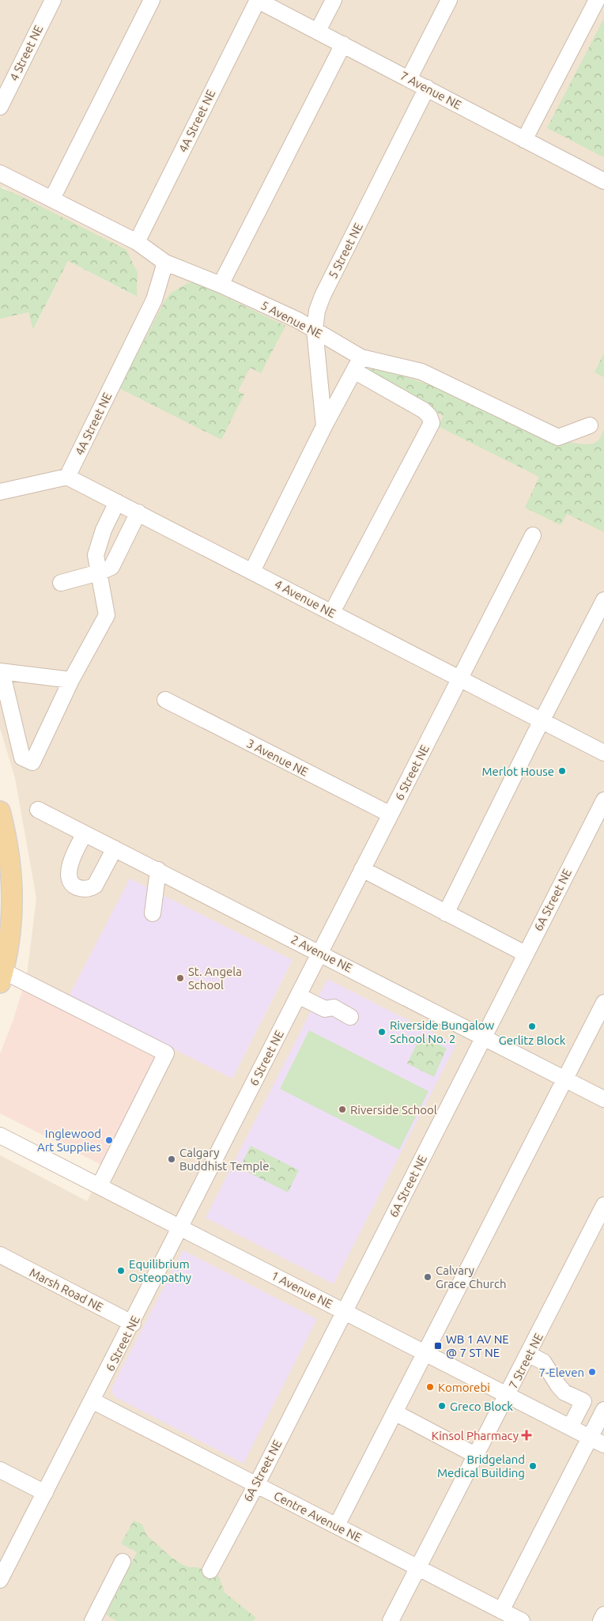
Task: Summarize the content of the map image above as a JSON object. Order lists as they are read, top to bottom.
{
  "streets": {
    "street": [
      "4 Street NE",
      "7 Avenue NE",
      "4A Street NE",
      "5 Street NE",
      "5 Avenue NE",
      "4 Avenue NE",
      "3 Avenue NE",
      "6 Street NE",
      "6A Street NE",
      "2 Avenue NE",
      "Marsh Road NE",
      "1 Avenue NE",
      "7 Street NE",
      "Centre Avenue NE"
    ]
  },
  "crossings": [
    ["7 Avenue NE", "4A Street NE"],
    ["7 Avenue NE", "5 Street NE"],
    ["4A Street NE", "5 Avenue NE"],
    ["4A Street NE", "4 Avenue NE"],
    ["5 Street NE", "5 Avenue NE"],
    ["4 Avenue NE", "6 Street NE"],
    ["3 Avenue NE", "6 Street NE"],
    ["6 Street NE", "2 Avenue NE"],
    ["6 Street NE", "Marsh Road NE"],
    ["6 Street NE", "1 Avenue NE"],
    ["6 Street NE", "Centre Avenue NE"],
    ["6A Street NE", "2 Avenue NE"],
    ["6A Street NE", "1 Avenue NE"],
    ["6A Street NE", "Centre Avenue NE"],
    ["1 Avenue NE", "7 Street NE"],
    ["7 Street NE", "Centre Avenue NE"]
  ],
  "places": {
    "other": [
      "Merlot House",
      "St. Angela School",
      "Gerlitz Block",
      "Riverside Bungalow School No. 2",
      "Riverside School",
      "Inglewood Art Supplies",
      "Calgary Buddhist Temple",
      "Equilibrium Osteopathy",
      "Calvary Grace Church",
      "7-Eleven",
      "Komorebi",
      "Greco Block",
      "Bridgeland Medical Building"
    ],
    "transit": ["WB 1 AV NE @ 7 ST NE"],
    "health": ["Kinsol Pharmacy"]
  }
}
